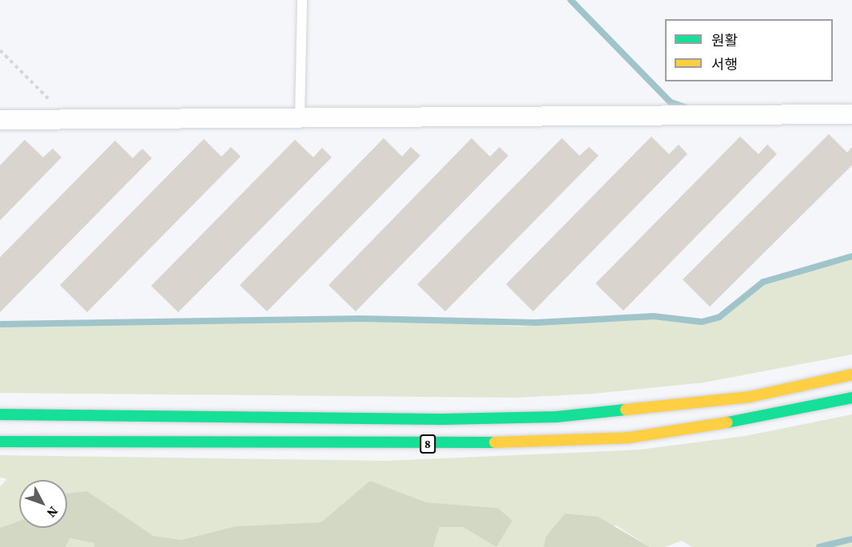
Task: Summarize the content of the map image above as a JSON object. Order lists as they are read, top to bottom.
{
  "streets": {
    "highway": ["8"]
  },
  "legend": ["원활", "서행"],
  "north": "bottom right"
}
